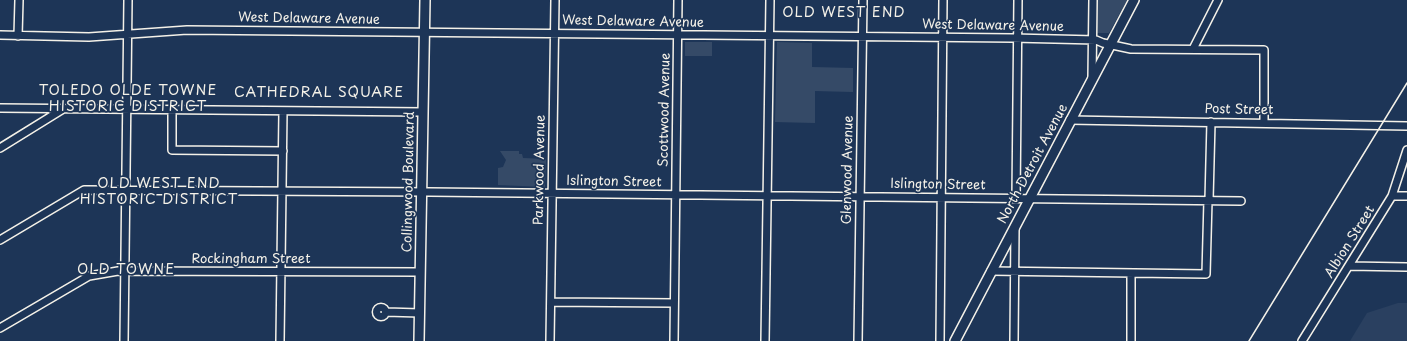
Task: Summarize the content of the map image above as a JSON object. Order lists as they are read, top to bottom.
{
  "streets": {
    "main road": ["North Detroit Avenue", "Collingwood Boulevard"],
    "street": [
      "West Delaware Avenue",
      "Scottwood Avenue",
      "Post Street",
      "Parkwood Avenue",
      "Glenwood Avenue",
      "Islington Street",
      "Albion Street",
      "Rockingham Street"
    ]
  },
  "crossings": [
    ["West Delaware Avenue", "Scottwood Avenue"],
    ["West Delaware Avenue", "Post Street"],
    ["West Delaware Avenue", "North Detroit Avenue"],
    ["West Delaware Avenue", "Parkwood Avenue"],
    ["West Delaware Avenue", "Glenwood Avenue"],
    ["West Delaware Avenue", "Collingwood Boulevard"],
    ["Scottwood Avenue", "Islington Street"],
    ["Post Street", "North Detroit Avenue"],
    ["North Detroit Avenue", "Islington Street"],
    ["Parkwood Avenue", "Islington Street"],
    ["Glenwood Avenue", "Islington Street"],
    ["Collingwood Boulevard", "Islington Street"],
    ["Collingwood Boulevard", "Rockingham Street"]
  ],
  "districts": [
    "OLD WEST END",
    "TOLEDO OLDE TOWNE HISTORIC DISTRICT",
    "CATHEDRAL SQUARE",
    "OLD WEST END HISTORIC DISTRICT",
    "OLD TOWNE"
  ]
}
